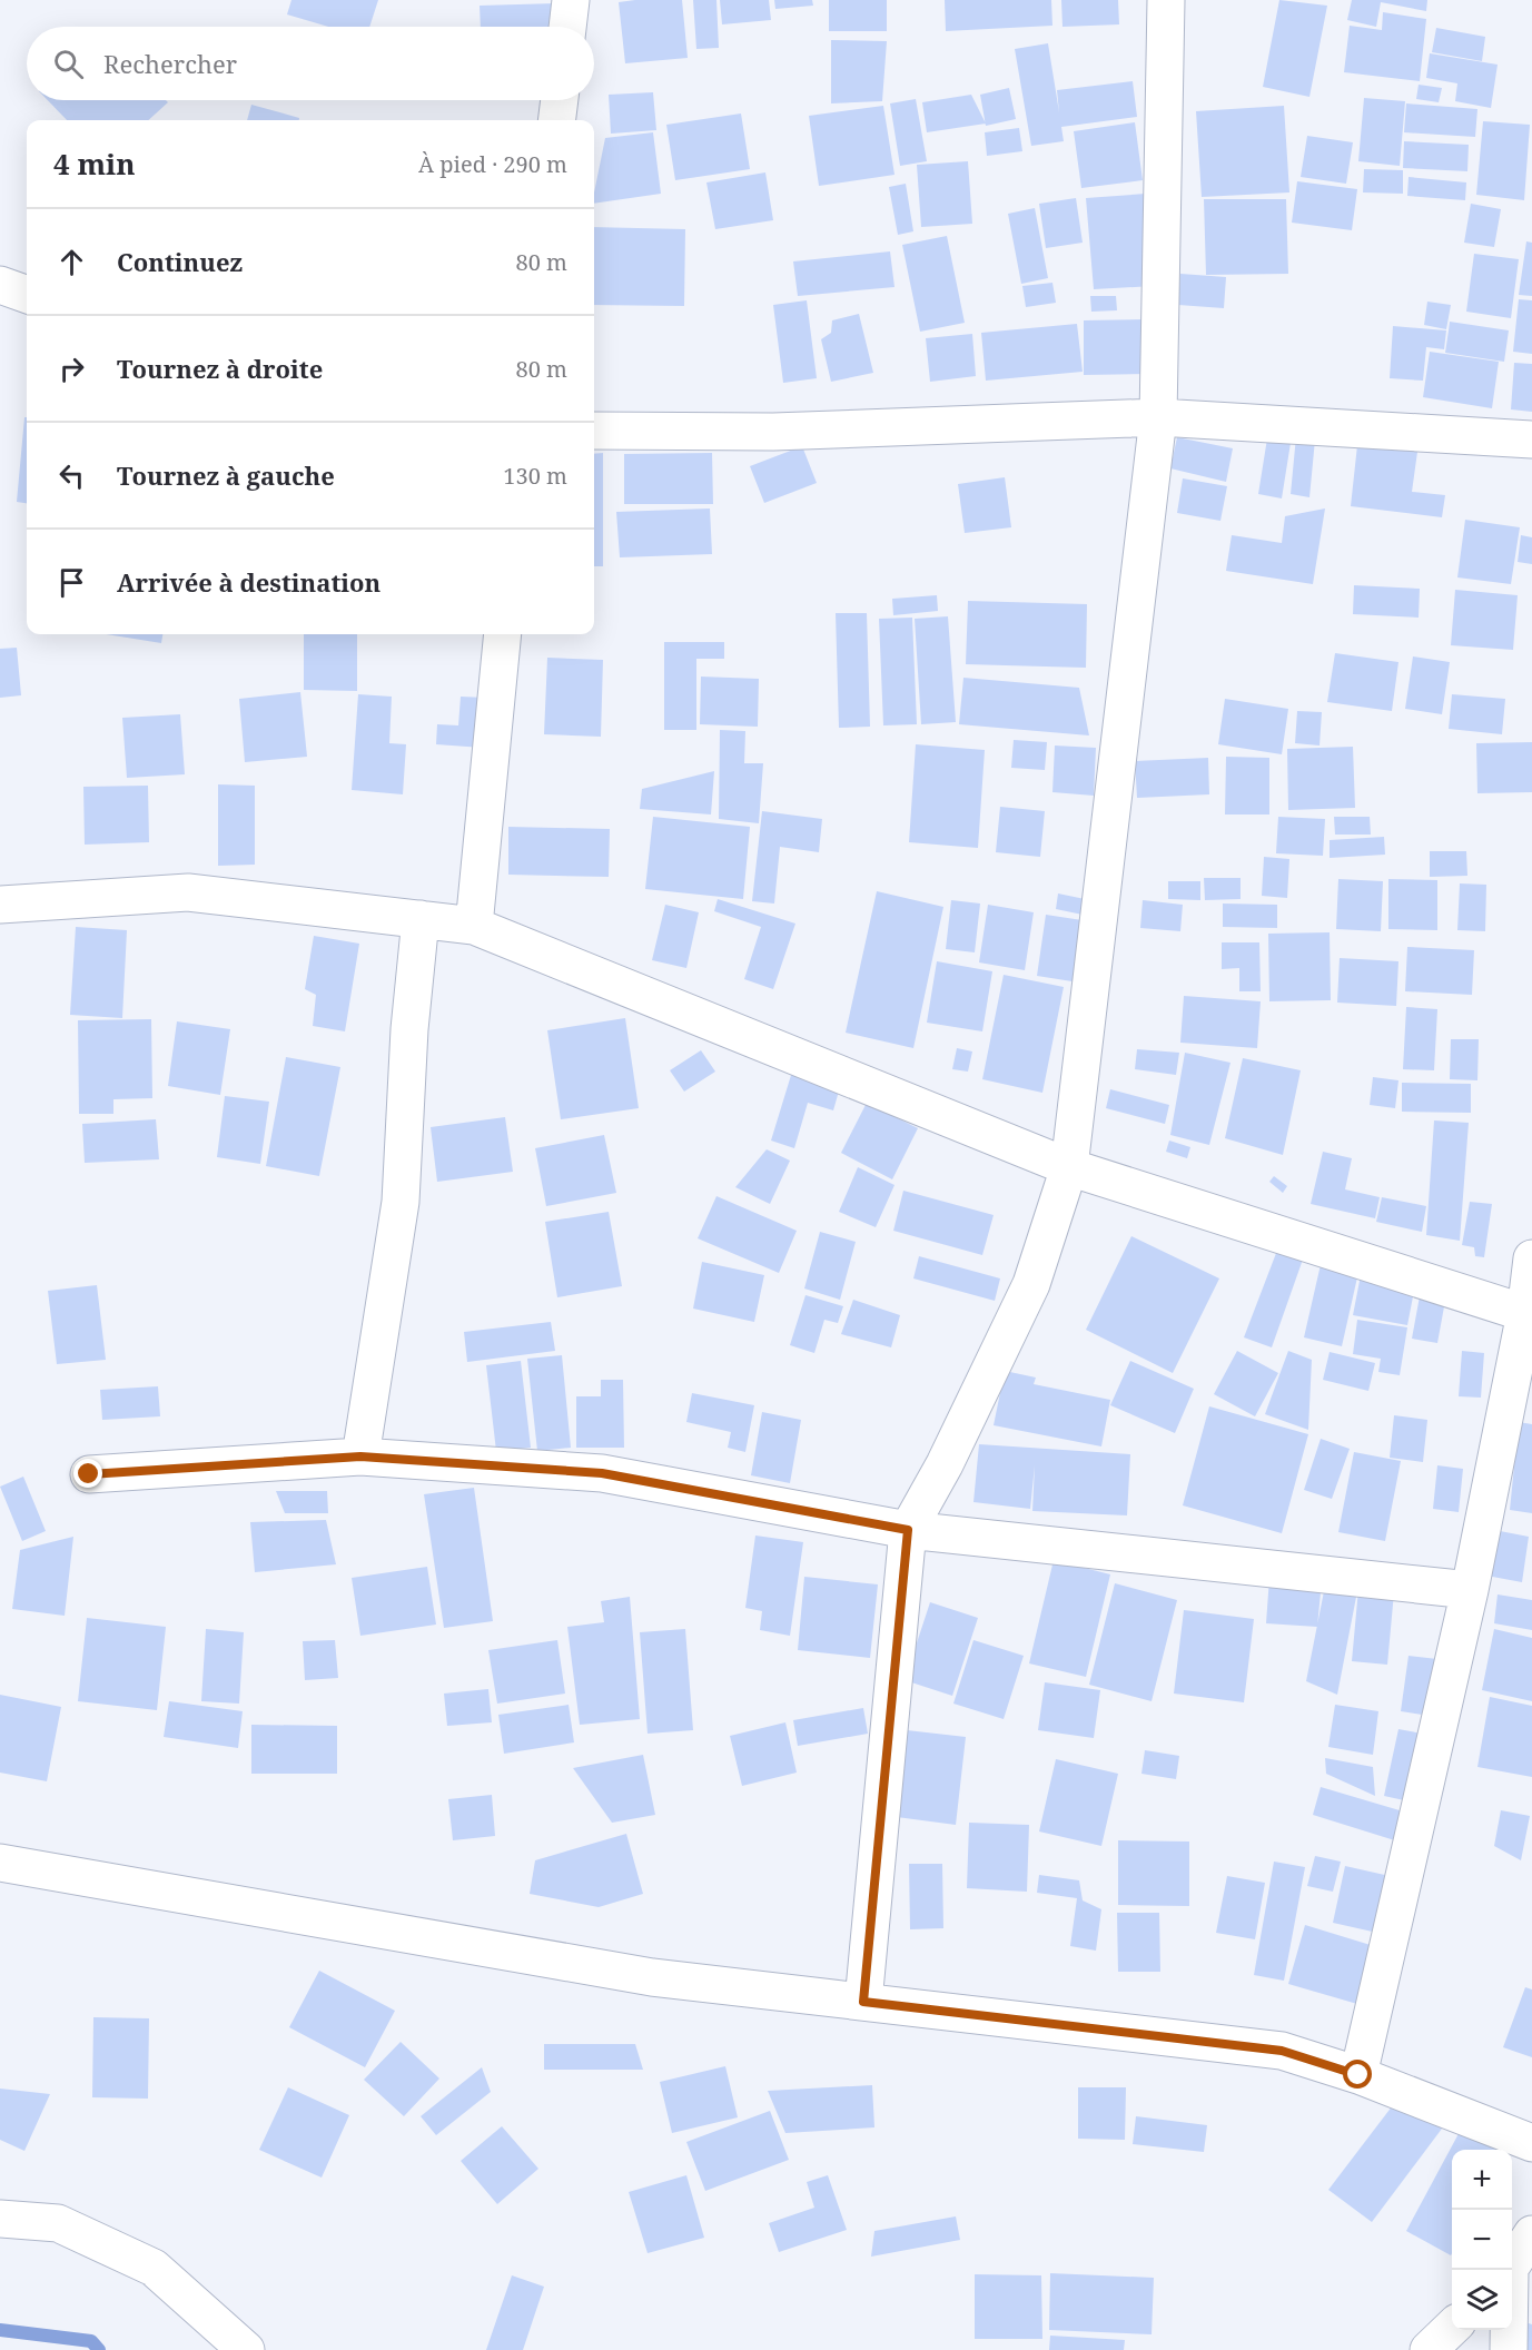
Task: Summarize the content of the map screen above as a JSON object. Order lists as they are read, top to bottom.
{
  "page": {
    "search": "Rechercher",
    "heading": ["4 min", "À pied · 290 m"],
    "list": [
      ["Continuez", "80 m"],
      ["Tournez à droite", "80 m"],
      ["Tournez à gauche", "130 m"],
      "Arrivée à destination"
    ],
    "map_buttons": ["+", "−"]
  }
}
